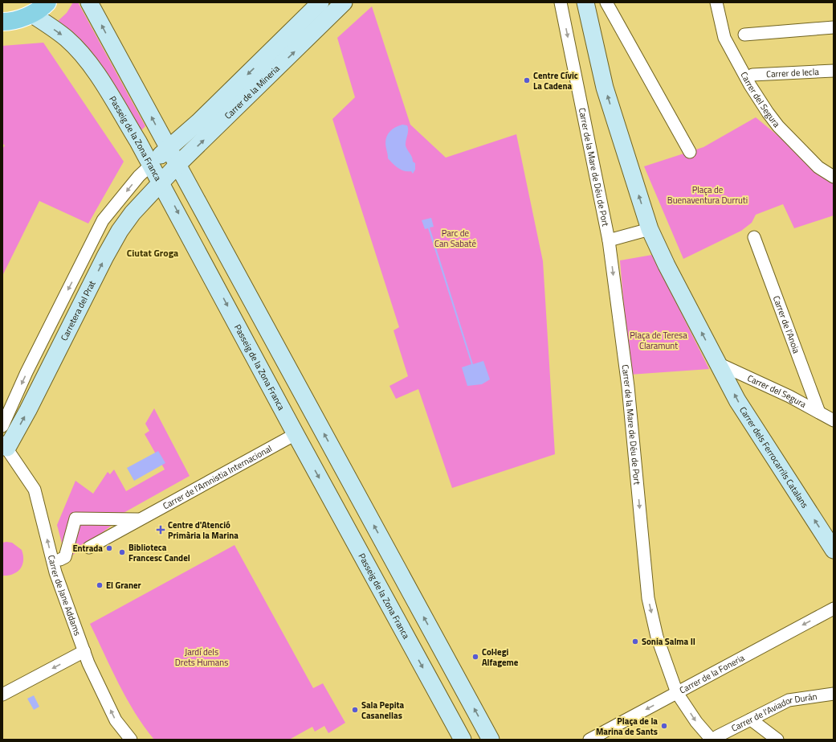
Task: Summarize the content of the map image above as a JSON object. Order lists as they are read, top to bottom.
{
  "streets": {
    "main road": [
      "Carrer de la Mineria",
      "Passeig de la Zona Franca",
      "Carretera del Prat",
      "Carrer dels Ferrocarrils Catalans"
    ],
    "street": [
      "Carrer de Iecla",
      "Carrer del Segura",
      "Carrer de la Mare de Déu de Port",
      "Carrer de l'Anoia",
      "Carrer de l'Amnistia Internacional",
      "Carrer de Jane Addams",
      "Carrer de la Foneria",
      "Carrer de l'Aviador Durán"
    ]
  },
  "crossings": [
    ["Carrer de la Mineria", "Passeig de la Zona Franca"],
    ["Carrer de la Mineria", "Carretera del Prat"],
    ["Carrer del Segura", "Carrer de l'Anoia"],
    ["Carrer del Segura", "Carrer dels Ferrocarrils Catalans"],
    ["Passeig de la Zona Franca", "Carretera del Prat"],
    ["Passeig de la Zona Franca", "Carrer de l'Amnistia Internacional"],
    ["Carrer de la Mare de Déu de Port", "Carrer de la Foneria"],
    ["Carrer de la Mare de Déu de Port", "Carrer de l'Aviador Durán"],
    ["Carretera del Prat", "Carrer de Jane Addams"]
  ],
  "one_way": [
    "Carrer de la Mare de Déu de Port",
    "Carrer dels Ferrocarrils Catalans",
    "Carrer de Jane Addams",
    "Carrer de la Foneria"
  ],
  "districts": ["Ciutat Groga"],
  "parks": [
    "Plaça de Buenaventura Durruti",
    "Parc de Can Sabaté",
    "Plaça de Teresa Claramunt",
    "Jardí dels Drets Humans"
  ],
  "places": {
    "other": [
      "Centre Cívic La Cadena",
      "Entrada",
      "Biblioteca Francesc Candel",
      "El Graner",
      "Sonia Salma II",
      "Col·legi Alfageme",
      "Sala Pepita Casanellas",
      "Plaça de la Marina de Sants"
    ],
    "health": ["Centre d'Atenció Primària la Marina"]
  }
}
